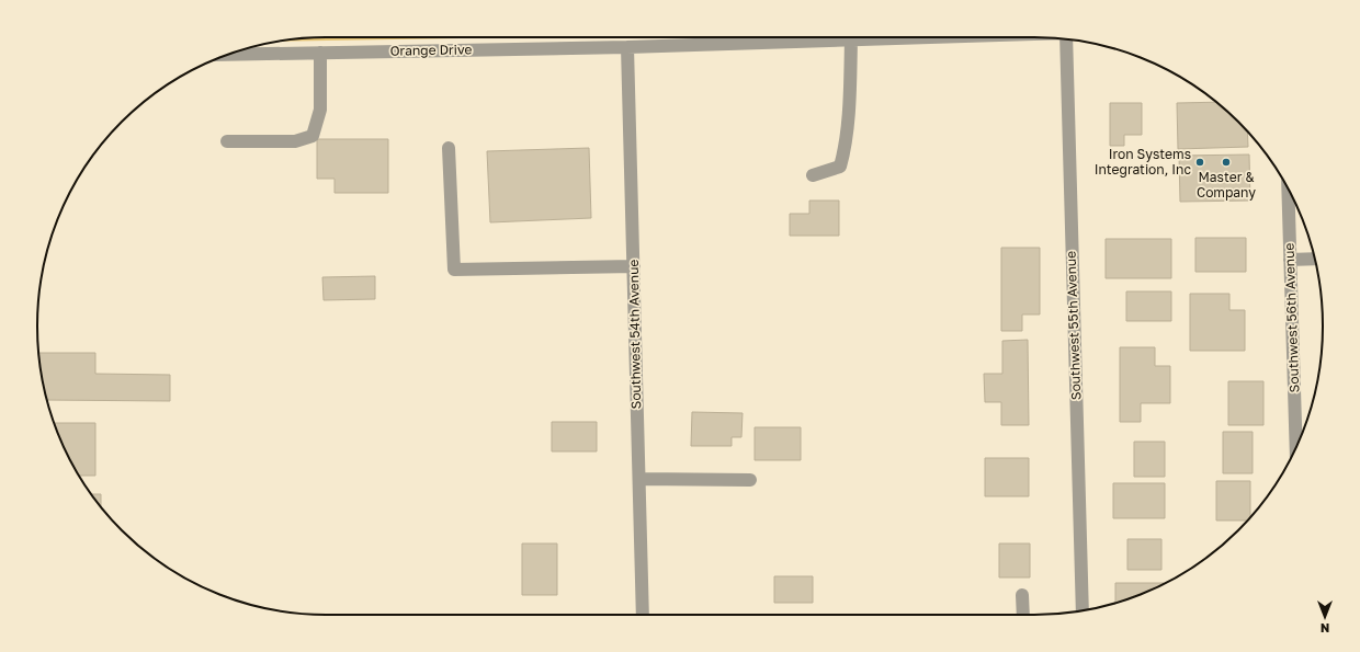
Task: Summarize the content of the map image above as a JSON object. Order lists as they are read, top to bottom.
{
  "streets": {
    "street": [
      "Orange Drive",
      "Southwest 56th Avenue",
      "Southwest 55th Avenue",
      "Southwest 54th Avenue"
    ]
  },
  "crossings": [
    ["Orange Drive", "Southwest 54th Avenue"]
  ],
  "places": ["Iron Systems Integration, Inc", "Master & Company"],
  "north": "bottom"
}
